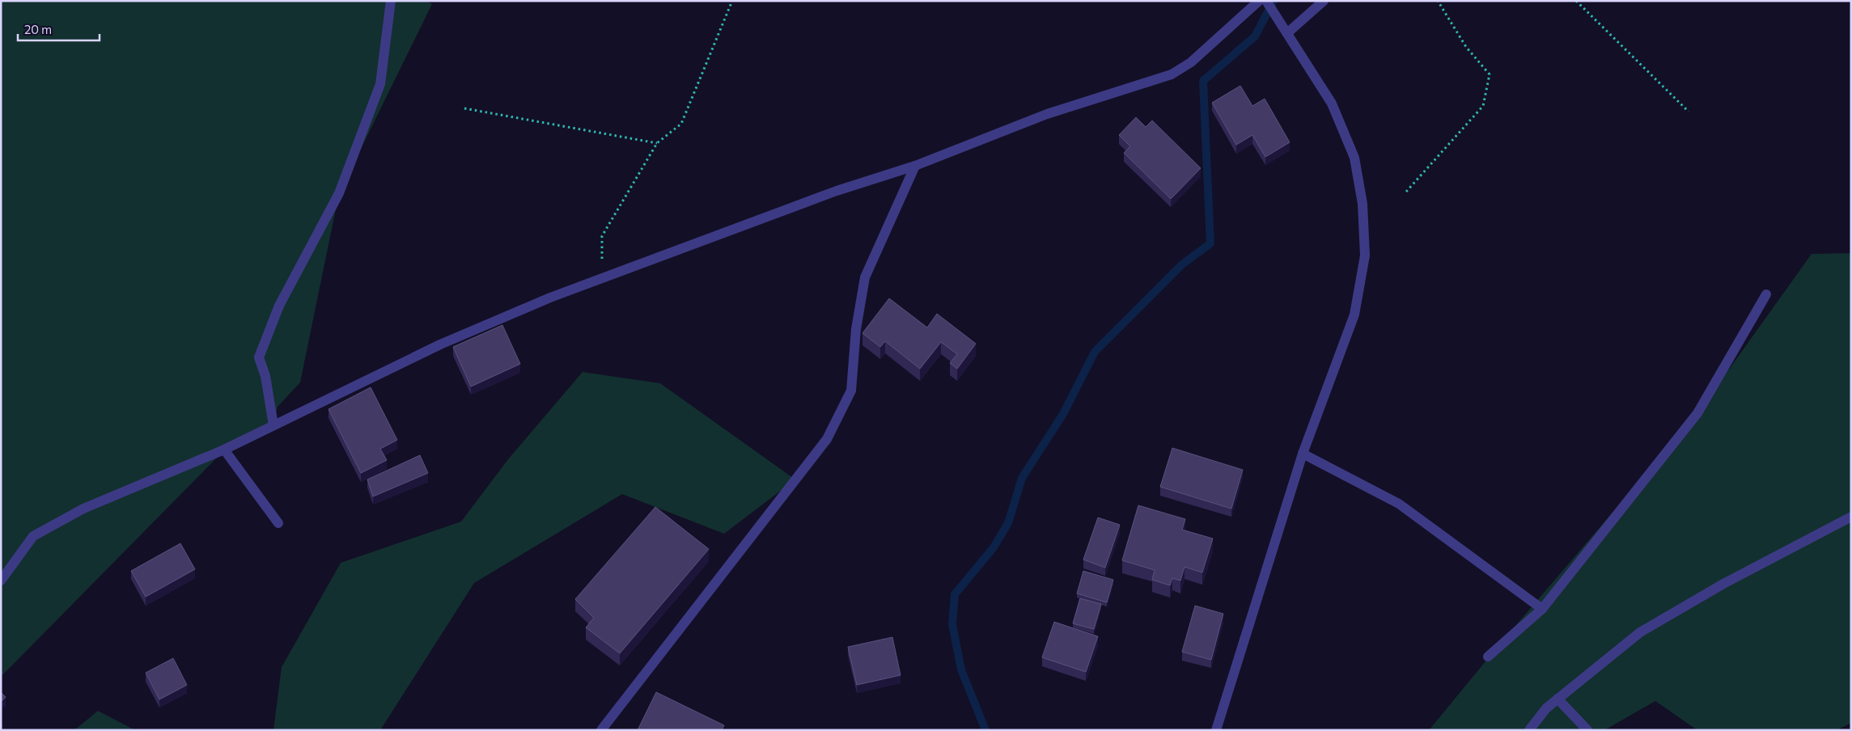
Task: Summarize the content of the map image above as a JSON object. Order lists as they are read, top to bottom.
{
  "scale_bar": "20 m"
}
